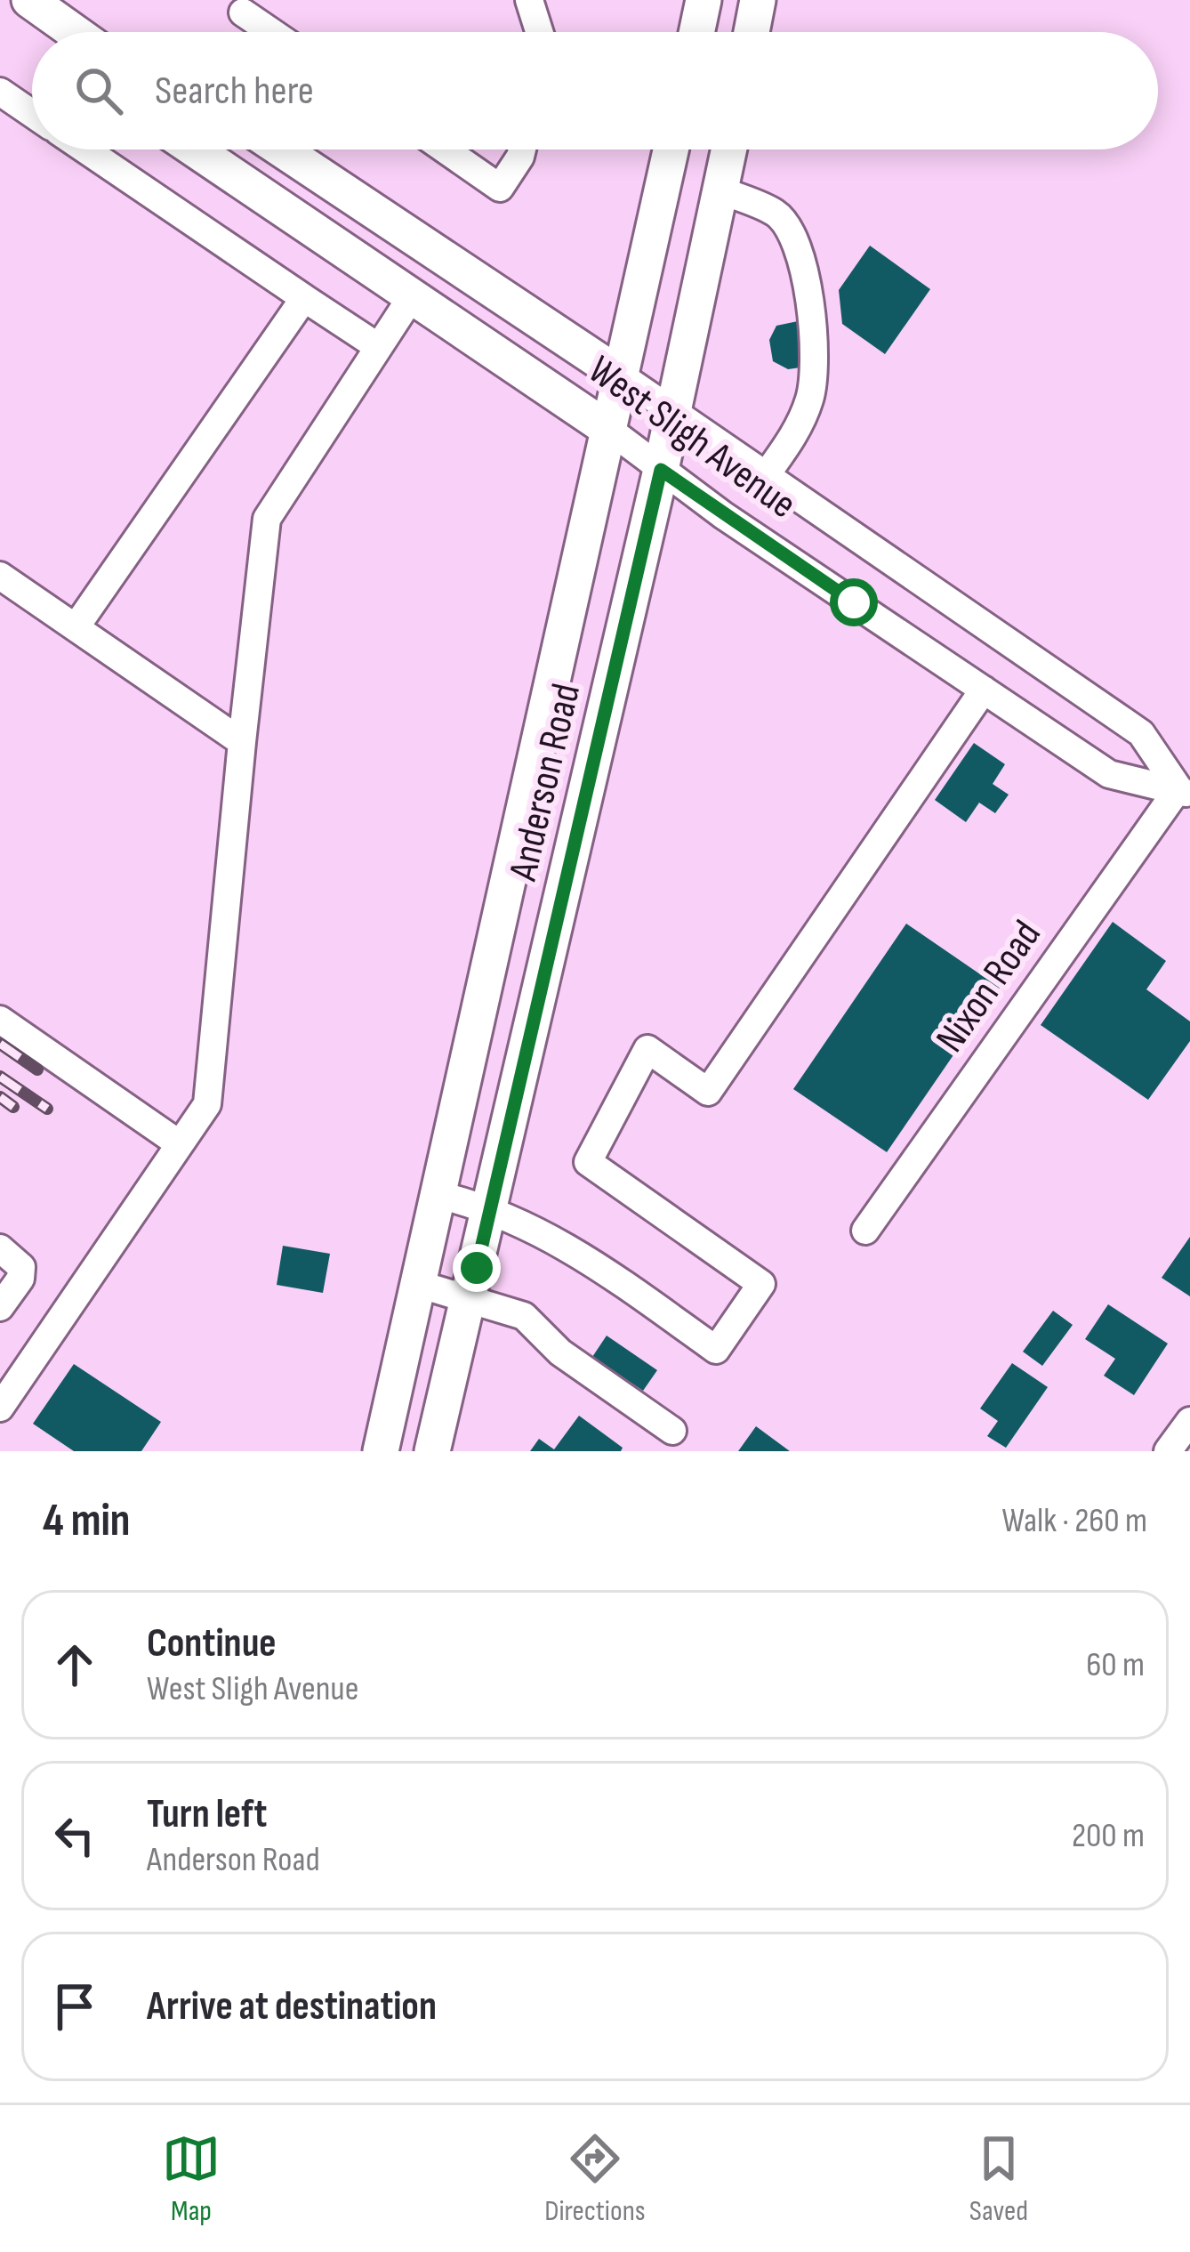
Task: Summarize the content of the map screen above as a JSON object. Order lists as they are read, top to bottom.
{
  "streets": {
    "main road": ["West Sligh Avenue", "Anderson Road"],
    "street": ["Nixon Road"]
  },
  "crossings": [
    ["West Sligh Avenue", "Anderson Road"],
    ["West Sligh Avenue", "Nixon Road"]
  ],
  "page": {
    "search": "Search here",
    "heading": ["4 min", "Walk · 260 m"],
    "list": [
      ["Continue", "West Sligh Avenue", "60 m"],
      ["Turn left", "Anderson Road", "200 m"],
      "Arrive at destination"
    ],
    "nav": ["Map", "Directions", "Saved"]
  }
}
